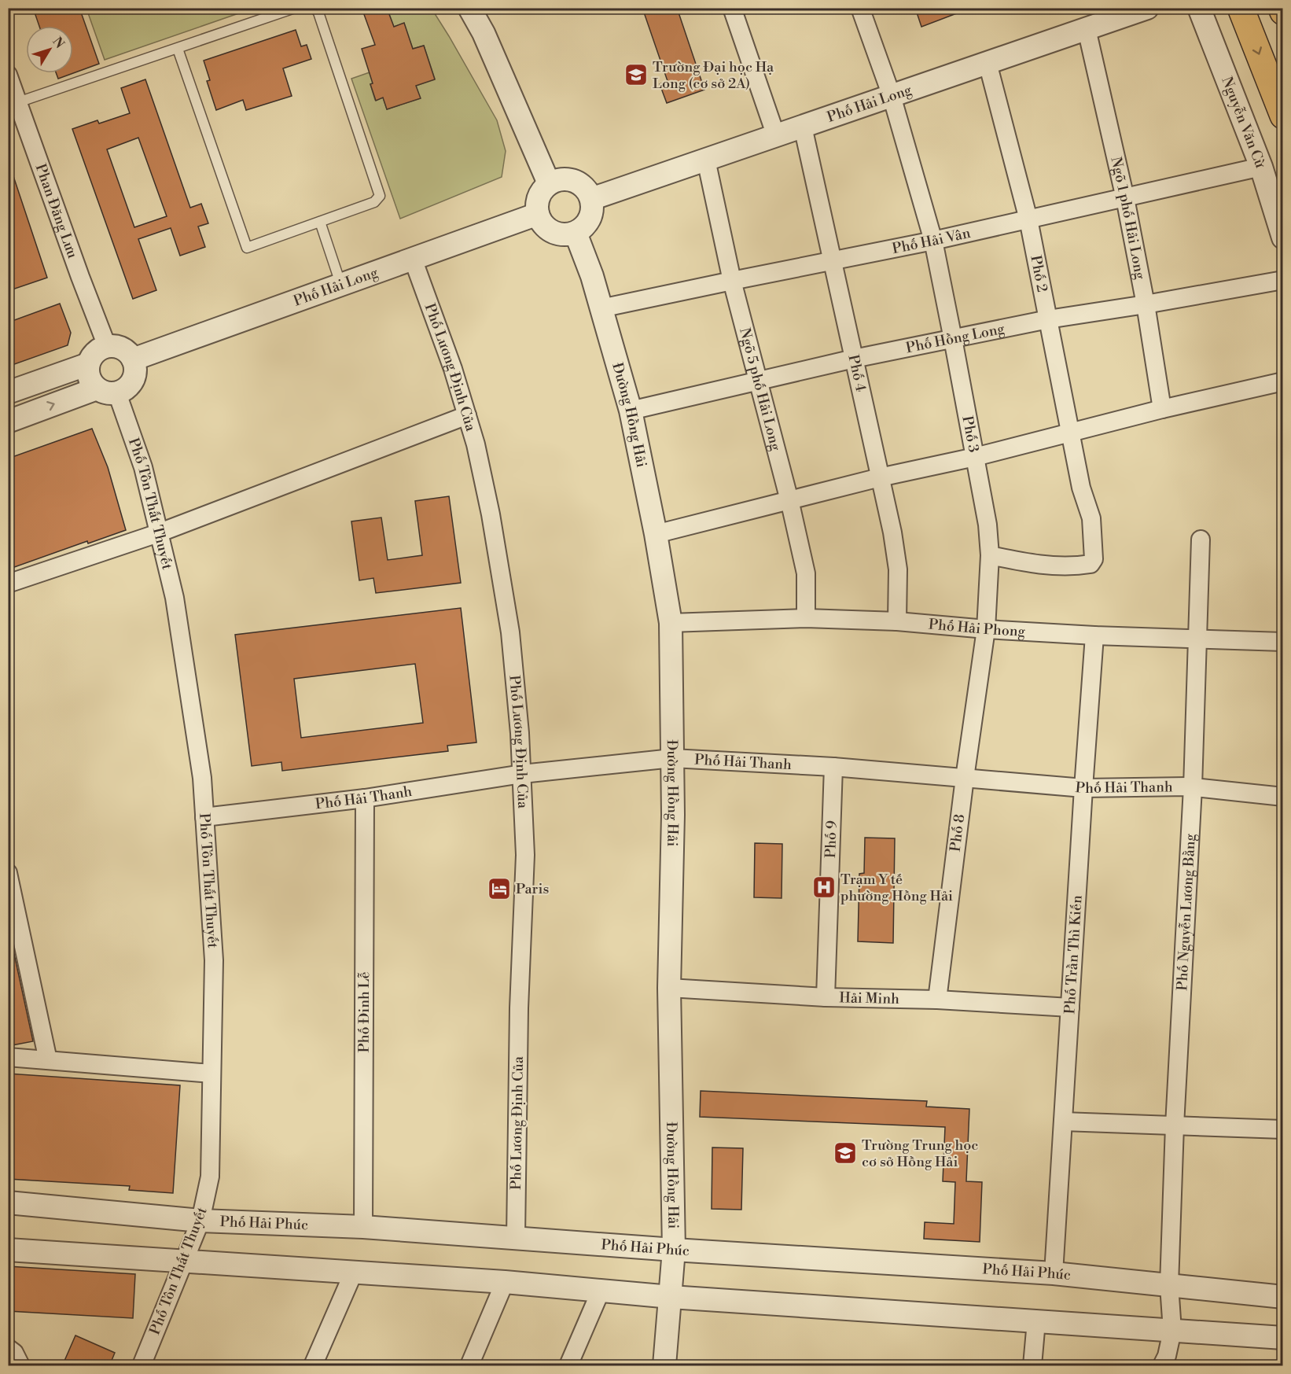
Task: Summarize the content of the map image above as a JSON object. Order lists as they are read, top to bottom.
{
  "streets": {
    "street": [
      "Phố Hải Long",
      "Nguyễn Văn Cừ",
      "Phan Đăng Lưu",
      "Ngõ 1 phố Hải Long",
      "Phố Hải Vân",
      "Phố 2",
      "Phố Hồng Long",
      "Phố Lương Định Của",
      "Phố 4",
      "Ngõ 5 phố Hải Long",
      "Đường Hồng Hải",
      "Phố 3",
      "Phố Tôn Thất Thuyết",
      "Phố Hải Phong",
      "Phố Hải Thanh",
      "Phố 8",
      "Phố 9",
      "Phố Nguyễn Lương Bằng",
      "Phố Trần Thì Kiến",
      "Hải Minh",
      "Phố Đinh Lễ",
      "Phố Hải Phúc"
    ]
  },
  "crossings": [
    ["Phố Hải Long", "Phan Đăng Lưu"],
    ["Phố Hải Long", "Ngõ 1 phố Hải Long"],
    ["Phố Hải Long", "Phố 2"],
    ["Phố Hải Long", "Phố Lương Định Của"],
    ["Phố Hải Long", "Phố 4"],
    ["Phố Hải Long", "Ngõ 5 phố Hải Long"],
    ["Phố Hải Long", "Đường Hồng Hải"],
    ["Phố Hải Long", "Phố 3"],
    ["Phố Hải Long", "Phố Tôn Thất Thuyết"],
    ["Nguyễn Văn Cừ", "Phố Hải Vân"],
    ["Phan Đăng Lưu", "Phố Tôn Thất Thuyết"],
    ["Ngõ 1 phố Hải Long", "Phố Hải Vân"],
    ["Ngõ 1 phố Hải Long", "Phố Hồng Long"],
    ["Phố Hải Vân", "Phố 2"],
    ["Phố Hải Vân", "Phố 4"],
    ["Phố Hải Vân", "Ngõ 5 phố Hải Long"],
    ["Phố Hải Vân", "Đường Hồng Hải"],
    ["Phố Hải Vân", "Phố 3"],
    ["Phố 2", "Phố Hồng Long"],
    ["Phố 2", "Phố 3"],
    ["Phố Hồng Long", "Phố 4"],
    ["Phố Hồng Long", "Ngõ 5 phố Hải Long"],
    ["Phố Hồng Long", "Đường Hồng Hải"],
    ["Phố Hồng Long", "Phố 3"],
    ["Phố Lương Định Của", "Phố Hải Thanh"],
    ["Phố Lương Định Của", "Phố Hải Phúc"],
    ["Phố 4", "Phố Hải Phong"],
    ["Ngõ 5 phố Hải Long", "Phố Hải Phong"],
    ["Đường Hồng Hải", "Phố Hải Phong"],
    ["Đường Hồng Hải", "Phố Hải Thanh"],
    ["Đường Hồng Hải", "Hải Minh"],
    ["Đường Hồng Hải", "Phố Hải Phúc"],
    ["Phố 3", "Phố Hải Phong"],
    ["Phố 3", "Phố Hải Thanh"],
    ["Phố 3", "Phố 8"],
    ["Phố Tôn Thất Thuyết", "Phố Hải Thanh"],
    ["Phố Tôn Thất Thuyết", "Phố Hải Phúc"],
    ["Phố Hải Phong", "Phố Nguyễn Lương Bằng"],
    ["Phố Hải Phong", "Phố Trần Thì Kiến"],
    ["Phố Hải Thanh", "Phố 8"],
    ["Phố Hải Thanh", "Phố 9"],
    ["Phố Hải Thanh", "Phố Nguyễn Lương Bằng"],
    ["Phố Hải Thanh", "Phố Trần Thì Kiến"],
    ["Phố Hải Thanh", "Phố Đinh Lễ"],
    ["Phố 8", "Hải Minh"],
    ["Phố 9", "Hải Minh"],
    ["Phố Nguyễn Lương Bằng", "Phố Hải Phúc"],
    ["Phố Trần Thì Kiến", "Hải Minh"],
    ["Phố Trần Thì Kiến", "Phố Hải Phúc"],
    ["Phố Đinh Lễ", "Phố Hải Phúc"]
  ],
  "places": {
    "school or university": ["Trường Đại học Hạ Long (cơ sở 2A)", "Trường Trung học cơ sở Hồng Hải"],
    "hospital": ["Trạm Y tế phường Hồng Hải"],
    "hotel": ["Paris"]
  },
  "north": "top right"
}
